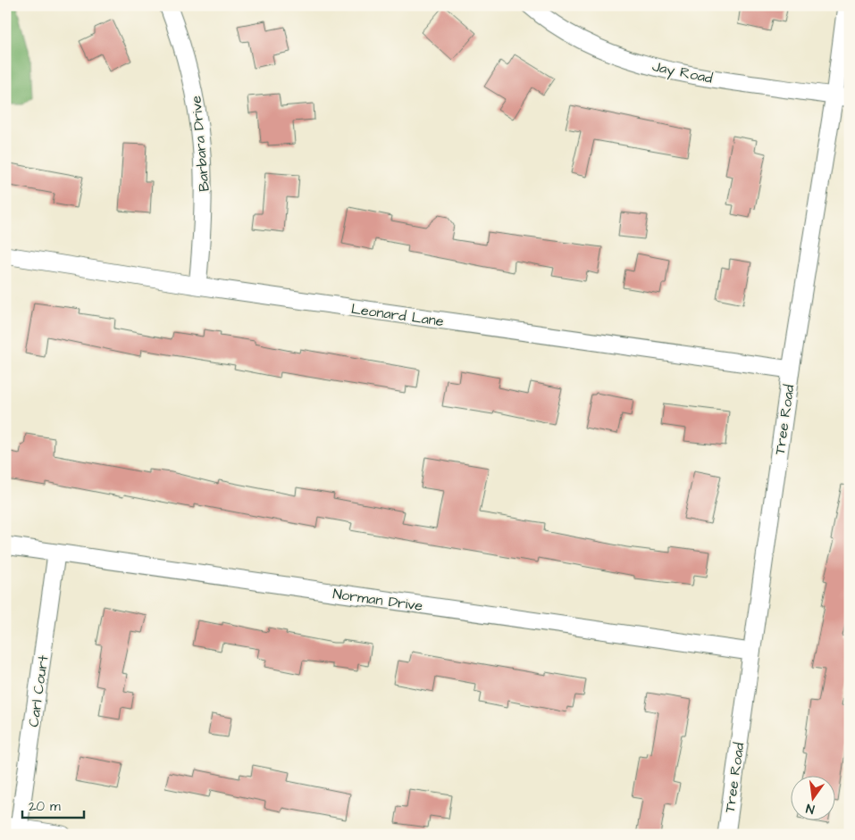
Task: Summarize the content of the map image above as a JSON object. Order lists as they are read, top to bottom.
{
  "streets": {
    "street": [
      "Jay Road",
      "Barbara Drive",
      "Leonard Lane",
      "Tree Road",
      "Norman Drive",
      "Carl Court"
    ]
  },
  "crossings": [
    ["Jay Road", "Tree Road"],
    ["Barbara Drive", "Leonard Lane"],
    ["Leonard Lane", "Tree Road"],
    ["Tree Road", "Norman Drive"],
    ["Norman Drive", "Carl Court"]
  ],
  "scale_bar": "20 m",
  "north": "bottom"
}
